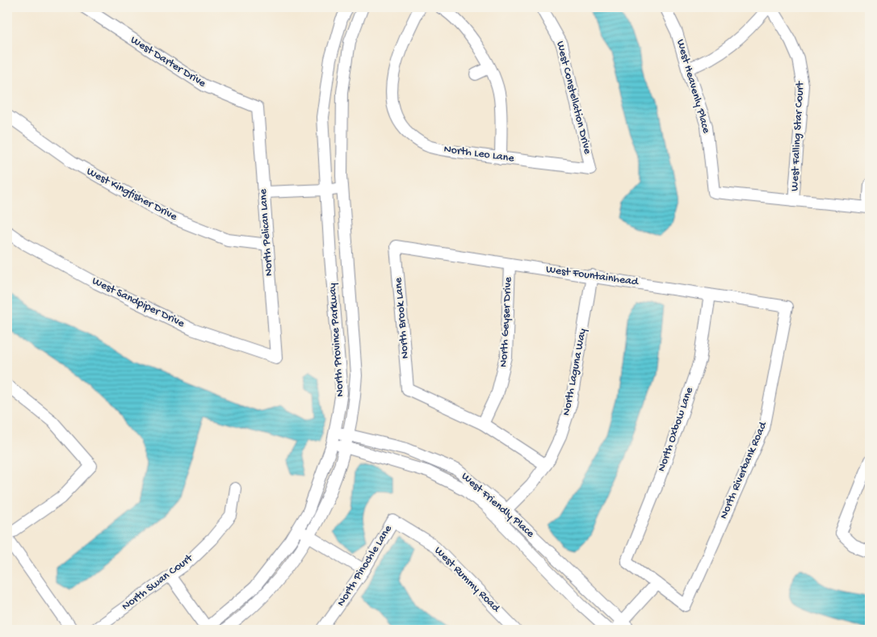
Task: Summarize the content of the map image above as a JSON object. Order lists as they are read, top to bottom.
{
  "streets": {
    "street": [
      "West Darter Drive",
      "West Heavenly Place",
      "West Constellation Drive",
      "West Falling Star Court",
      "North Leo Lane",
      "West Kingfisher Drive",
      "North Pelican Lane",
      "West Fountainhead",
      "West Sandpiper Drive",
      "North Brook Lane",
      "North Geyser Drive",
      "North Province Parkway",
      "North Laguna Way",
      "North Oxbow Lane",
      "North Riverbank Road",
      "West Friendly Place",
      "North Pinochle Lane",
      "West Rummy Road",
      "North Swan Court"
    ]
  },
  "crossings": [
    ["West Darter Drive", "North Pelican Lane"],
    ["West Heavenly Place", "West Falling Star Court"],
    ["West Constellation Drive", "North Leo Lane"],
    ["West Kingfisher Drive", "North Pelican Lane"],
    ["North Pelican Lane", "West Sandpiper Drive"],
    ["West Fountainhead", "North Brook Lane"],
    ["West Fountainhead", "North Geyser Drive"],
    ["West Fountainhead", "North Laguna Way"],
    ["West Fountainhead", "North Oxbow Lane"],
    ["West Fountainhead", "North Riverbank Road"],
    ["North Brook Lane", "North Geyser Drive"],
    ["North Province Parkway", "West Friendly Place"],
    ["North Laguna Way", "West Friendly Place"],
    ["North Oxbow Lane", "North Riverbank Road"],
    ["North Pinochle Lane", "West Rummy Road"]
  ]
}
